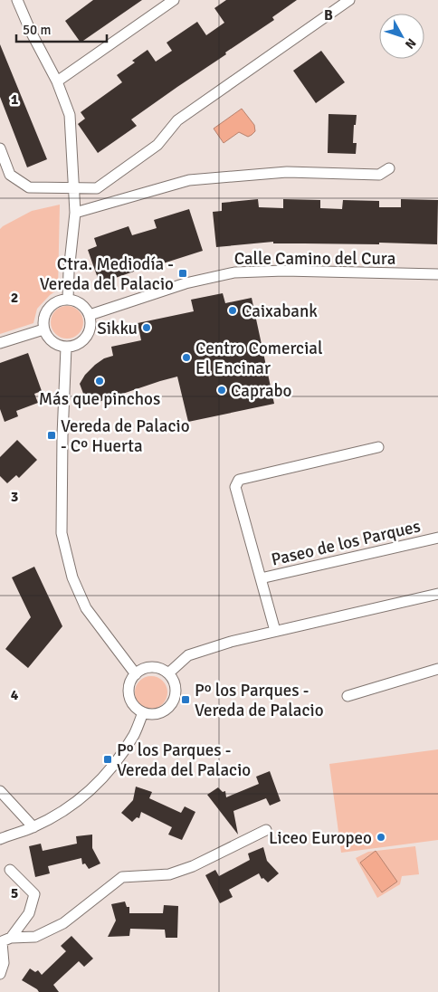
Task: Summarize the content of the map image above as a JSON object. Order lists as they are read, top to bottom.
{
  "streets": {
    "street": ["Calle Camino del Cura", "Paseo de los Parques"]
  },
  "places": {
    "transit": [
      "Ctra. Mediodía - Vereda del Palacio",
      "Vereda de Palacio - Cº Huerta",
      "Pº los Parques - Vereda de Palacio",
      "Pº los Parques - Vereda del Palacio"
    ],
    "other": [
      "Caixabank",
      "Sikku",
      "Centro Comercial El Encinar",
      "Más que pinchos",
      "Caprabo",
      "Liceo Europeo"
    ]
  },
  "scale_bar": "50 m",
  "north": "bottom right",
  "grid": {
    "columns": ["B"],
    "rows": [
      "1",
      "2",
      "3",
      "4",
      "5"
    ]
  }
}
